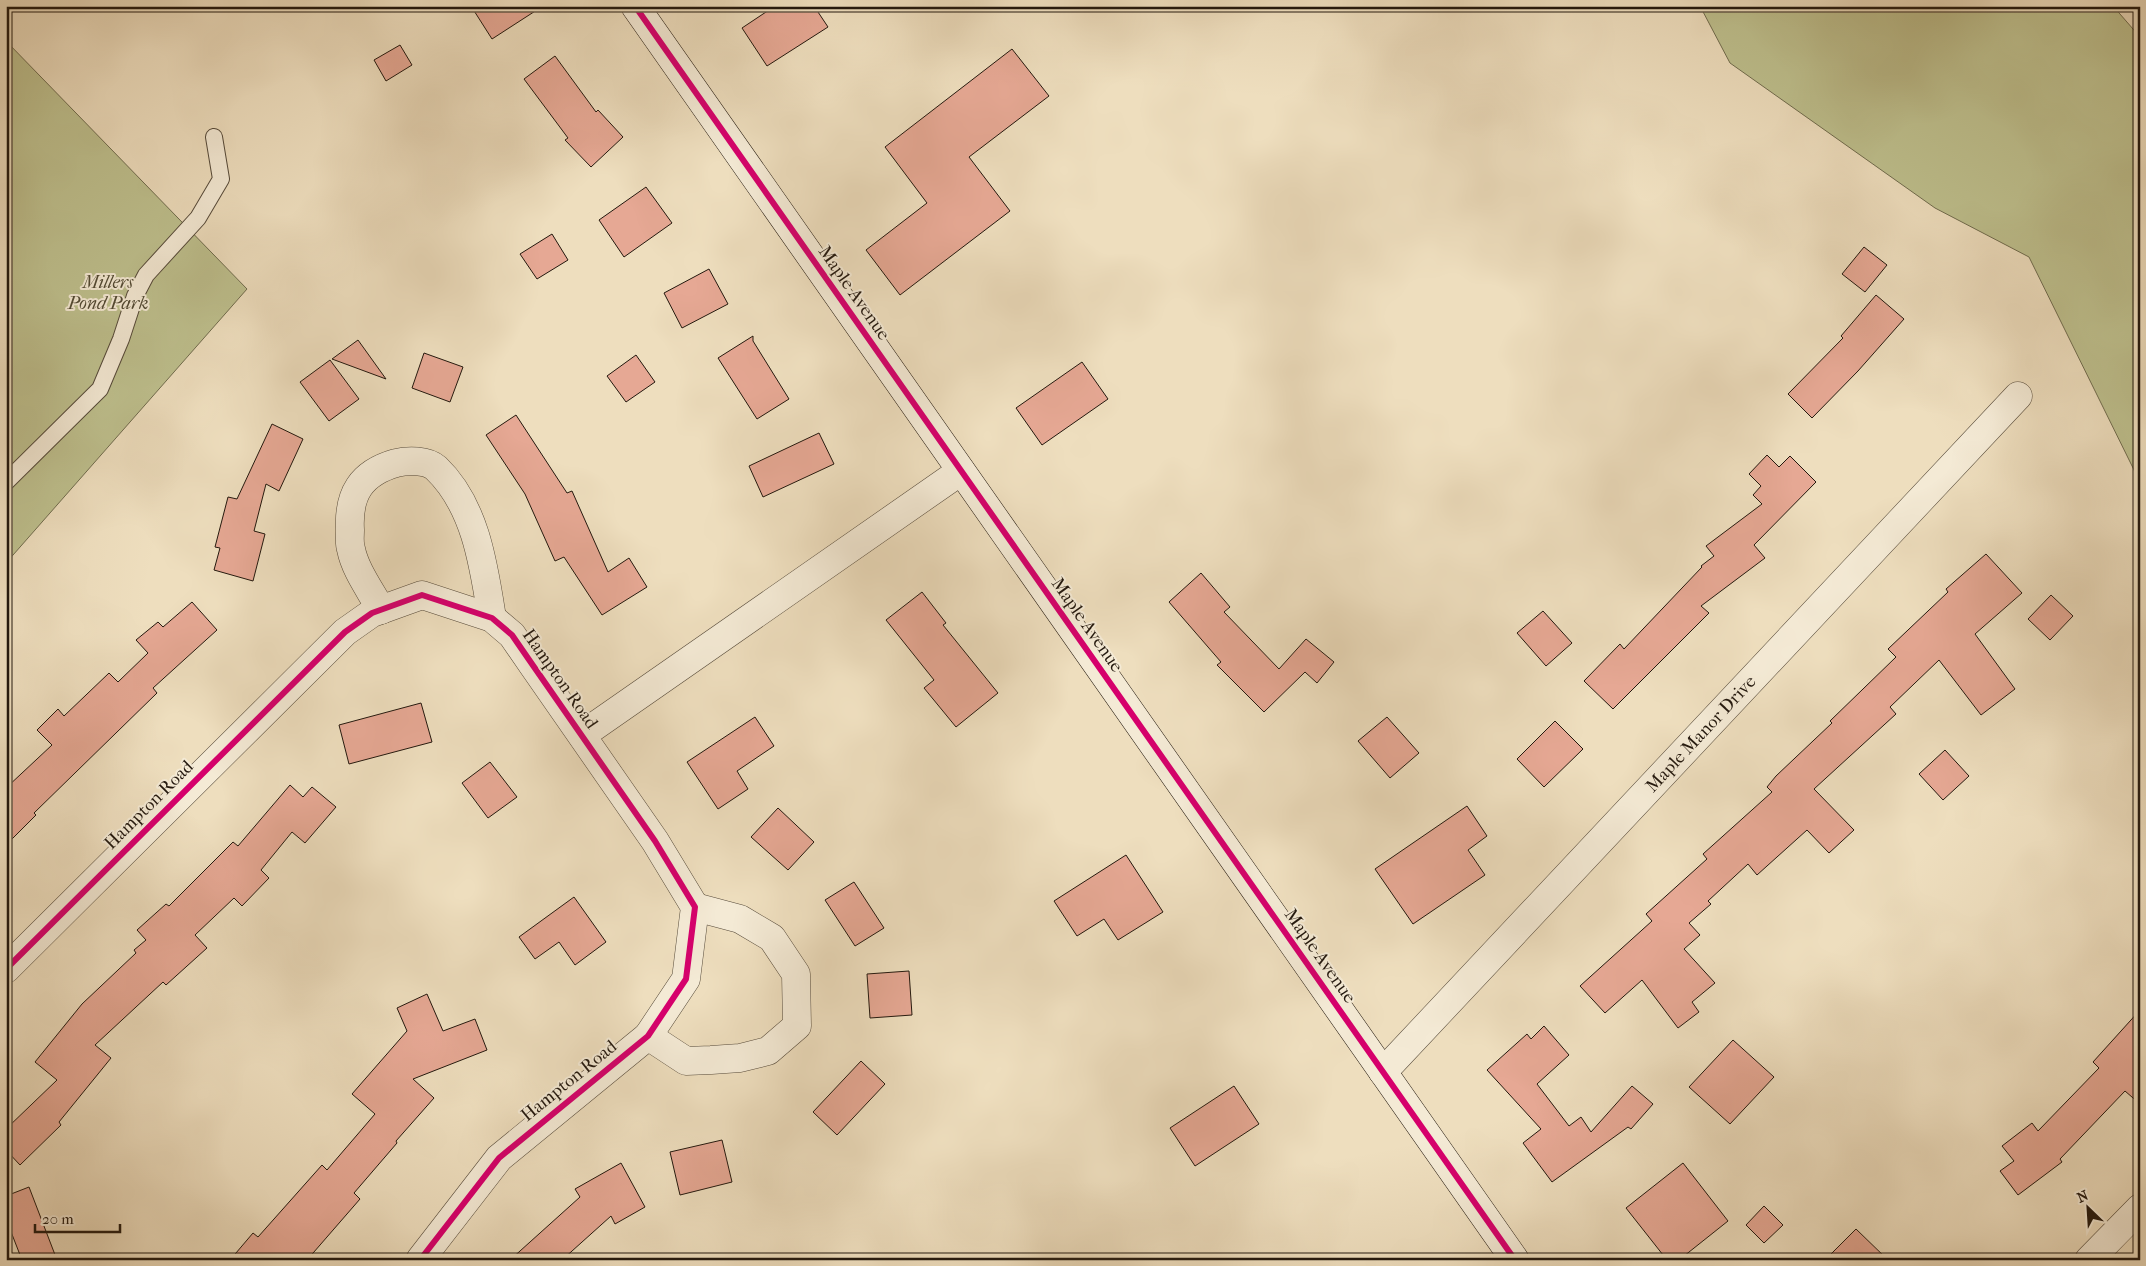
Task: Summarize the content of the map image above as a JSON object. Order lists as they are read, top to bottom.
{
  "streets": {
    "street": ["Maple Avenue", "Hampton Road", "Maple Manor Drive"]
  },
  "crossings": [
    ["Maple Avenue", "Hampton Road"],
    ["Maple Avenue", "Maple Manor Drive"]
  ],
  "parks": ["Millers Pond Park"],
  "scale_bar": "20 m",
  "north": "top left"
}
